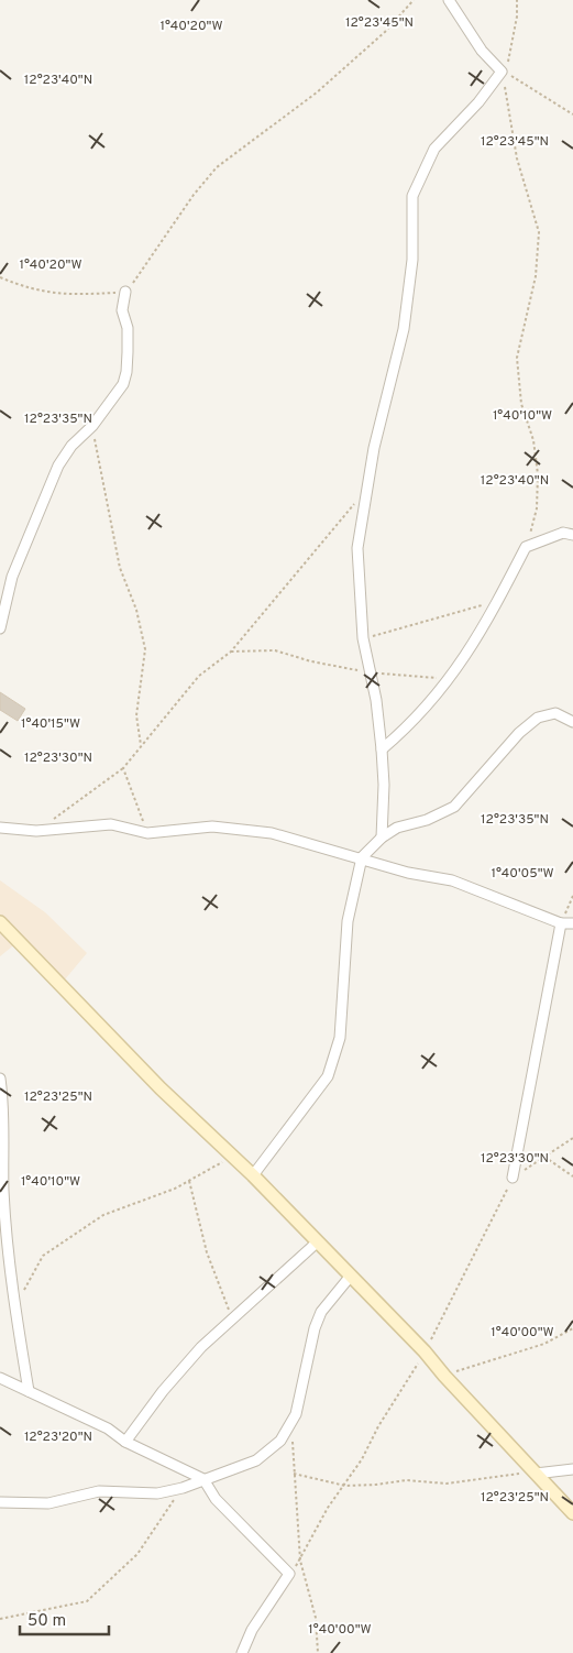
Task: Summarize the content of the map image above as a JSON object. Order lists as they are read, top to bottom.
{
  "scale_bar": "50 m",
  "coordinates": [
    "12°23'45\"N",
    "1°40'20\"W",
    "12°23'40\"N",
    "1°40'10\"W",
    "12°23'35\"N",
    "1°40'15\"W",
    "12°23'30\"N",
    "1°40'05\"W",
    "12°23'25\"N",
    "1°40'00\"W",
    "12°23'20\"N"
  ]
}
